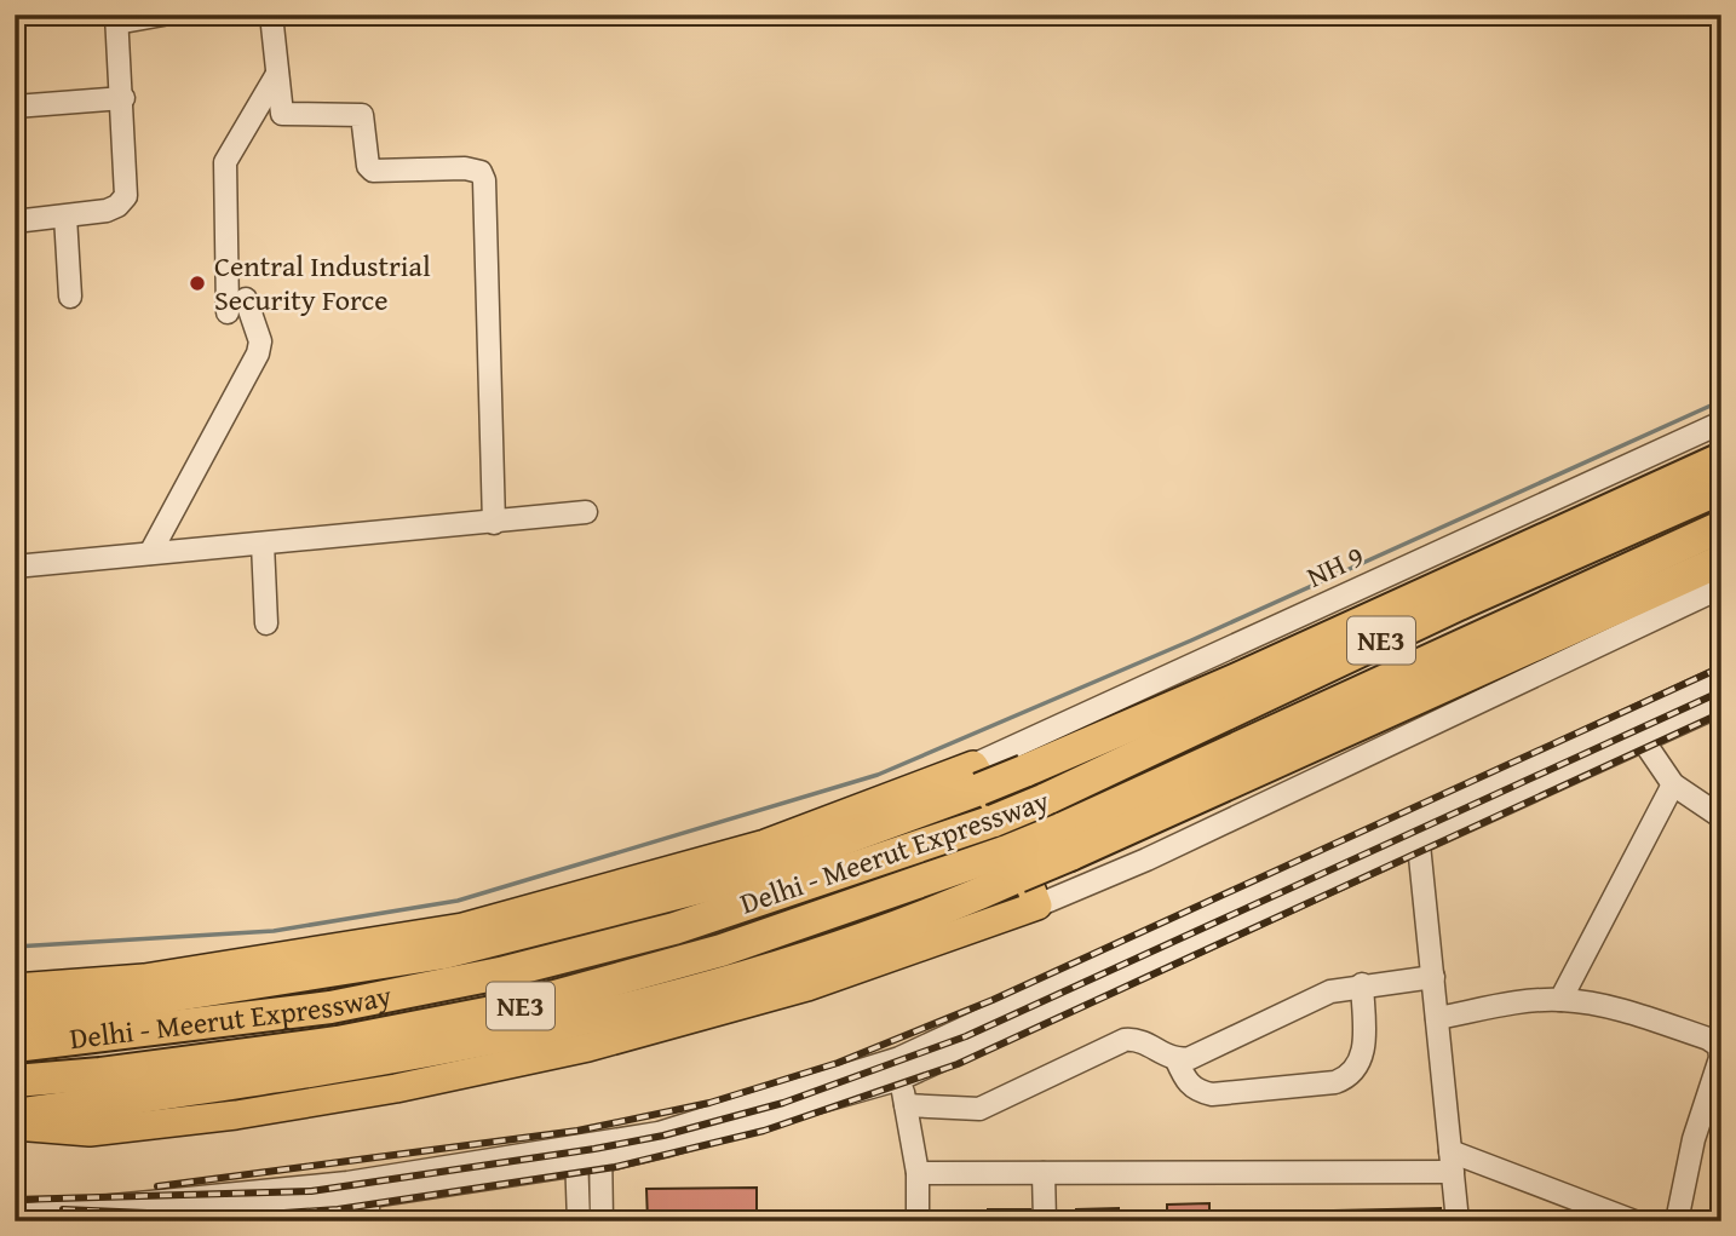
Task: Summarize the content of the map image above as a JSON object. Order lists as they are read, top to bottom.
{
  "streets": {
    "highway": ["NE3", "Delhi - Meerut Expressway"],
    "street": ["NH 9"]
  },
  "places": ["Central Industrial Security Force"]
}
